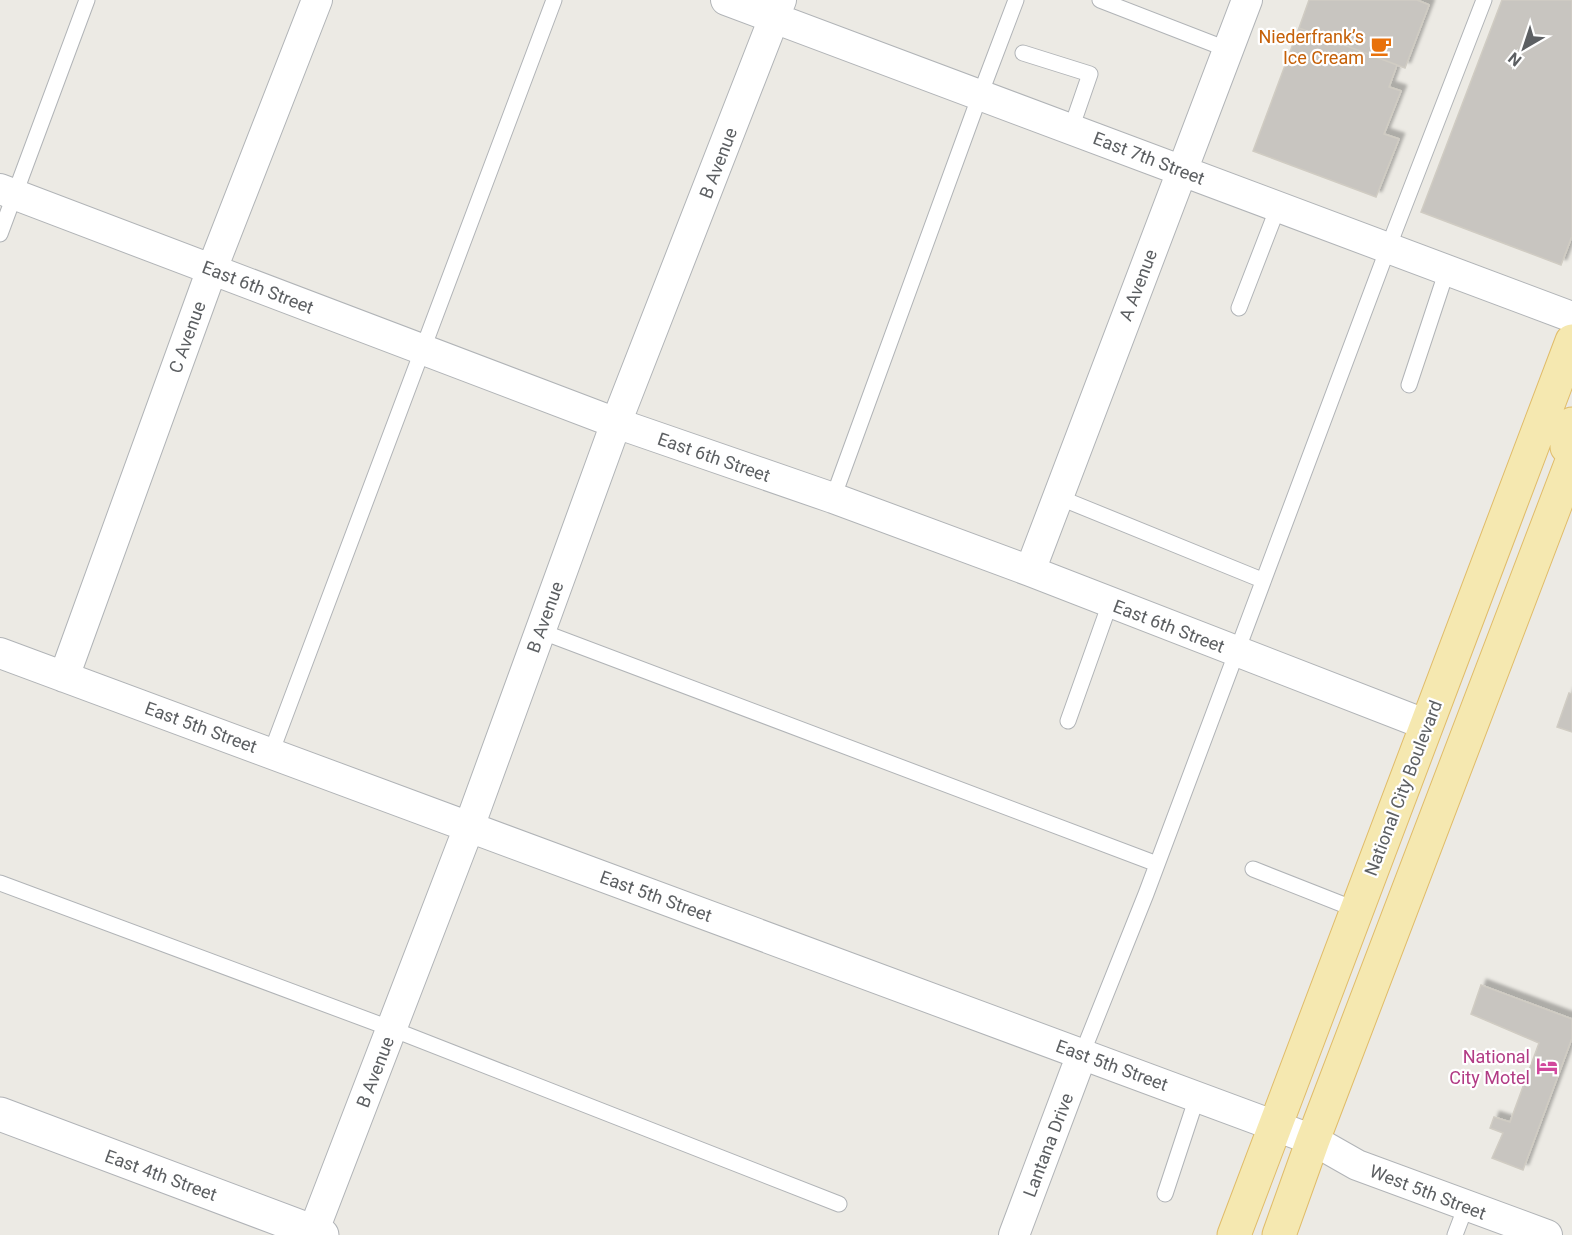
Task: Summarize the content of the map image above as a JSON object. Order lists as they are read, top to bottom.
{
  "streets": {
    "main road": ["National City Boulevard"],
    "street": [
      "East 7th Street",
      "B Avenue",
      "A Avenue",
      "East 6th Street",
      "C Avenue",
      "East 5th Street",
      "Lantana Drive",
      "East 4th Street",
      "West 5th Street"
    ]
  },
  "crossings": [
    ["East 7th Street", "B Avenue"],
    ["East 7th Street", "A Avenue"],
    ["B Avenue", "East 6th Street"],
    ["B Avenue", "East 5th Street"],
    ["B Avenue", "East 4th Street"],
    ["A Avenue", "East 6th Street"],
    ["East 6th Street", "C Avenue"],
    ["East 6th Street", "National City Boulevard"],
    ["C Avenue", "East 5th Street"],
    ["East 5th Street", "National City Boulevard"],
    ["East 5th Street", "Lantana Drive"],
    ["East 5th Street", "West 5th Street"]
  ],
  "places": {
    "cafe": ["Niederfrank’s Ice Cream"],
    "hotel": ["National City Motel"]
  },
  "north": "bottom left"
}
